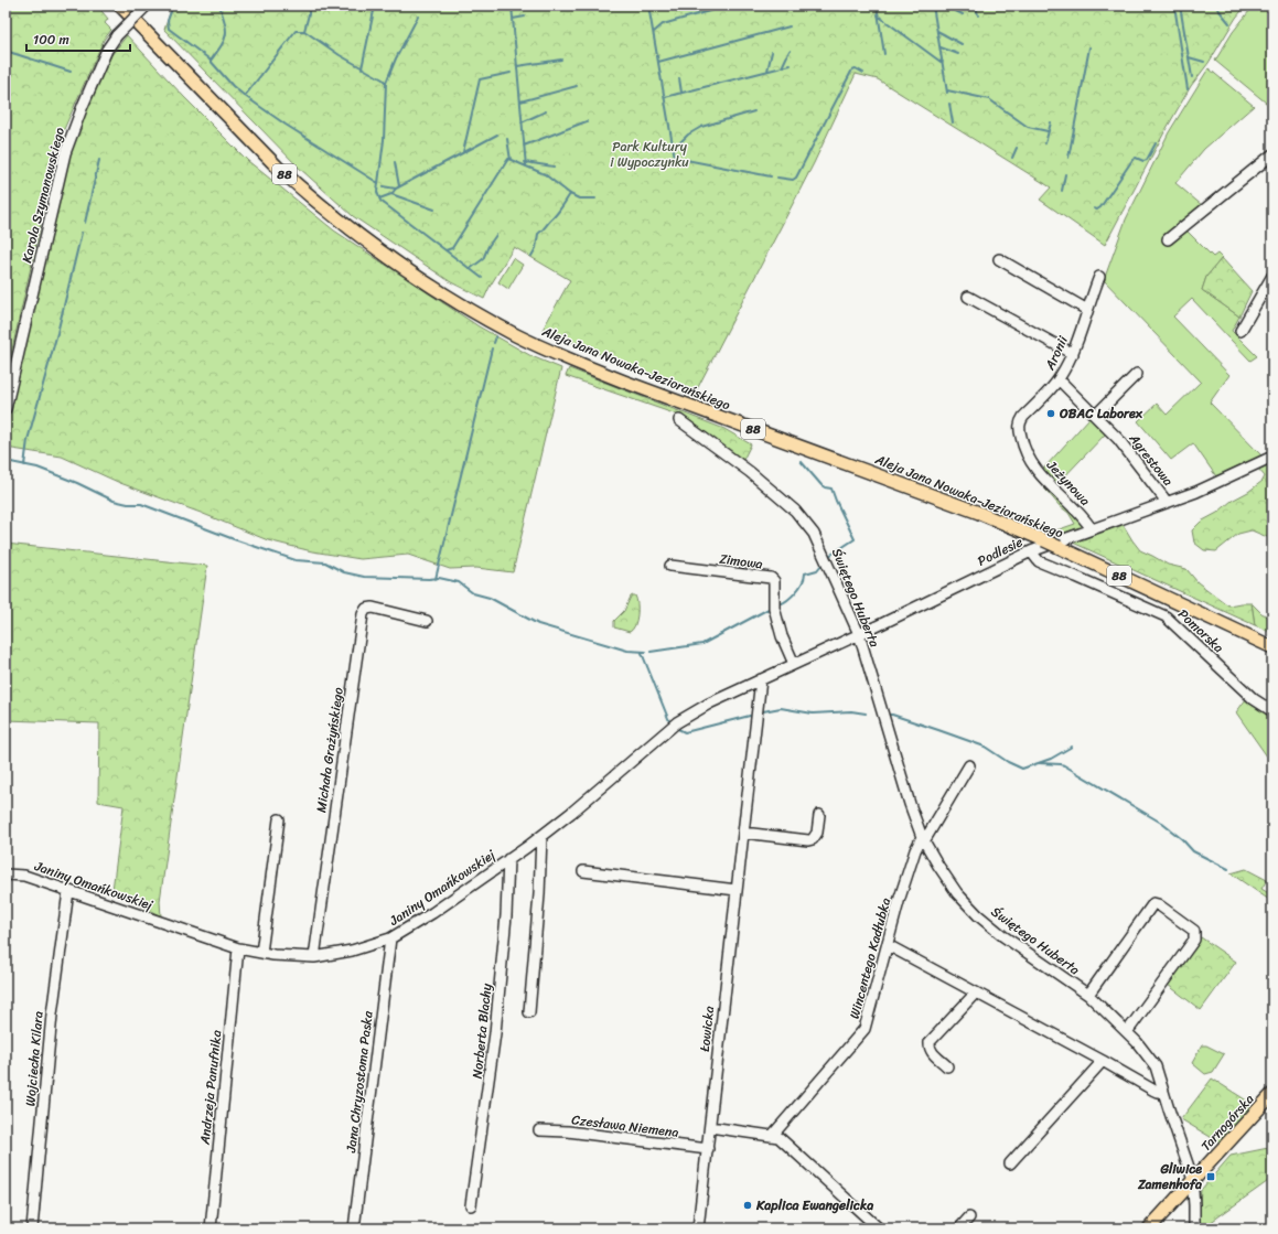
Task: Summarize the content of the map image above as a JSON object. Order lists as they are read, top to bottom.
{
  "streets": {
    "main road": ["88", "Aleja Jana Nowaka-Jeziorańskiego", "Tarnogórska"],
    "street": [
      "Karola Szymanowskiego",
      "Aronii",
      "Agrestowa",
      "Jeżynowa",
      "Podlesie",
      "Zimowa",
      "Świętego Huberta",
      "Pomorska",
      "Michała Grażyńskiego",
      "Janiny Omańkowskiej",
      "Wincentego Kadłubka",
      "Łowicka",
      "Norberta Blachy",
      "Wojciecha Kilara",
      "Jana Chryzostoma Paska",
      "Andrzeja Panufnika",
      "Czesława Niemena"
    ]
  },
  "crossings": [
    ["Aronii", "Agrestowa"],
    ["Aronii", "Jeżynowa"],
    ["Agrestowa", "Podlesie"],
    ["Jeżynowa", "Podlesie"],
    ["Podlesie", "Zimowa"],
    ["Podlesie", "Świętego Huberta"],
    ["Podlesie", "Pomorska"],
    ["Podlesie", "Janiny Omańkowskiej"],
    ["Zimowa", "Janiny Omańkowskiej"],
    ["Świętego Huberta", "Wincentego Kadłubka"],
    ["Świętego Huberta", "Tarnogórska"],
    ["Michała Grażyńskiego", "Janiny Omańkowskiej"],
    ["Janiny Omańkowskiej", "Łowicka"],
    ["Janiny Omańkowskiej", "Norberta Blachy"],
    ["Janiny Omańkowskiej", "Wojciecha Kilara"],
    ["Janiny Omańkowskiej", "Jana Chryzostoma Paska"],
    ["Janiny Omańkowskiej", "Andrzeja Panufnika"],
    ["Łowicka", "Czesława Niemena"]
  ],
  "parks": ["Park Kultury i Wypoczynku"],
  "places": {
    "other": ["OBAC Laborex", "Kaplica Ewangelicka"],
    "transit": ["Gliwice Zamenhofa"]
  },
  "scale_bar": "100 m"
}
